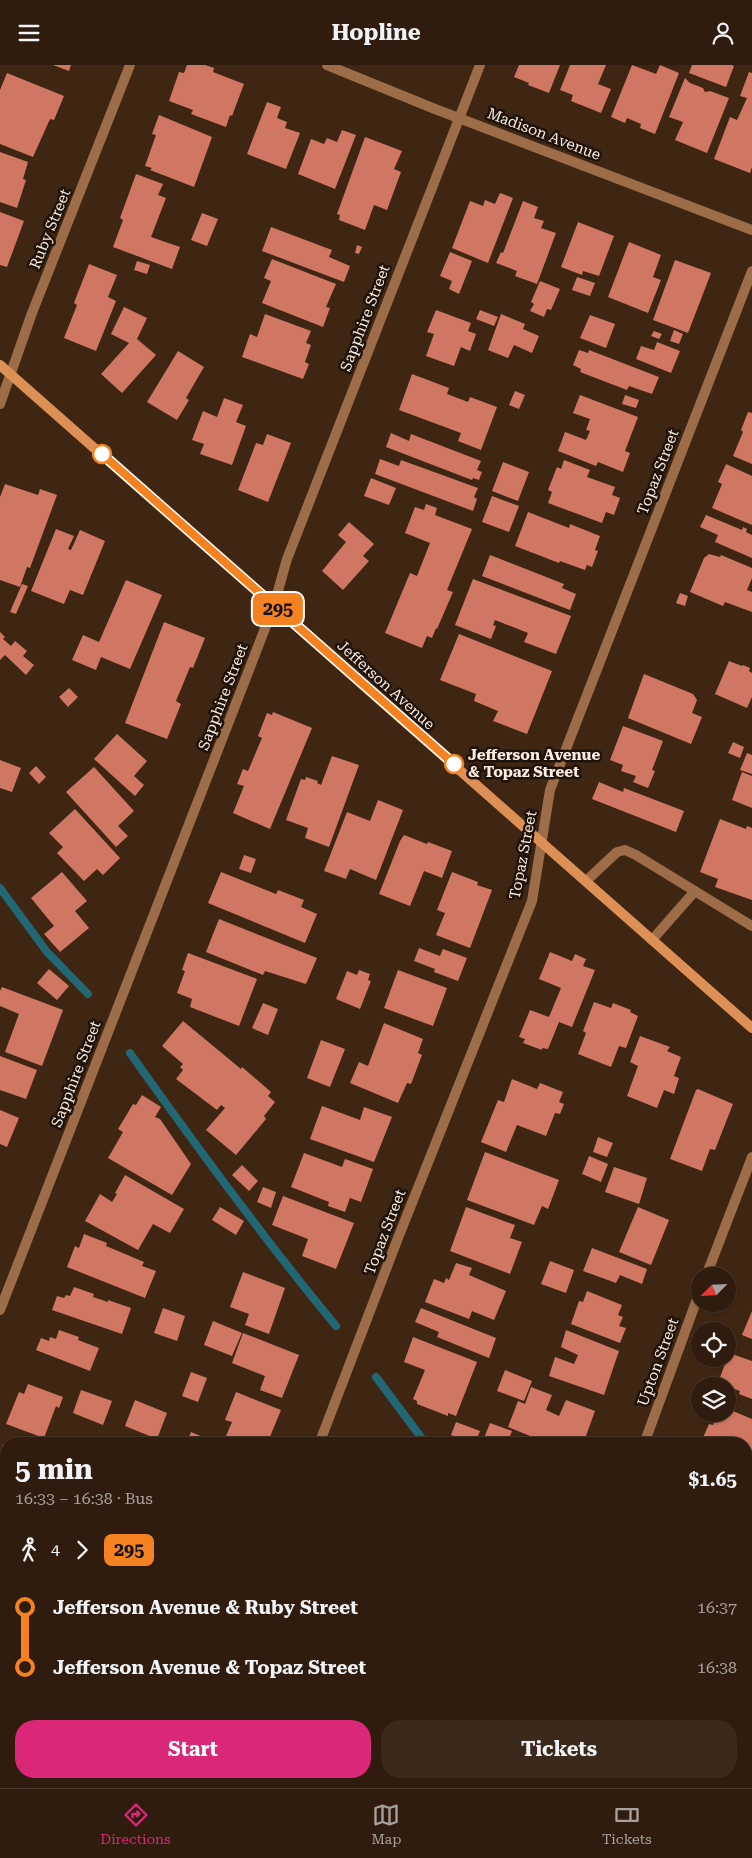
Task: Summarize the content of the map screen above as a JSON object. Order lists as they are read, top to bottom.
{
  "streets": {
    "main road": ["Jefferson Avenue"],
    "street": [
      "Madison Avenue",
      "Ruby Street",
      "Sapphire Street",
      "Topaz Street",
      "Upton Street"
    ]
  },
  "crossings": [
    ["Madison Avenue", "Sapphire Street"],
    ["Ruby Street", "Jefferson Avenue"],
    ["Sapphire Street", "Jefferson Avenue"],
    ["Topaz Street", "Jefferson Avenue"]
  ],
  "places": ["Jefferson Avenue & Topaz Street"],
  "lines": ["bus line 295"],
  "north": "bottom left",
  "page": {
    "header": "Hopline",
    "on_map": "295",
    "heading": ["5 min", "16:33 – 16:38 · Bus", "$1.65"],
    "legs": ["4", "295"],
    "list": [
      {
        "name": "Jefferson Avenue & Ruby Street",
        "value": "16:37"
      },
      {
        "name": "Jefferson Avenue & Topaz Street",
        "value": "16:38"
      }
    ],
    "buttons": ["Start", "Tickets"],
    "tabs": ["Directions", "Map", "Tickets"]
  }
}
